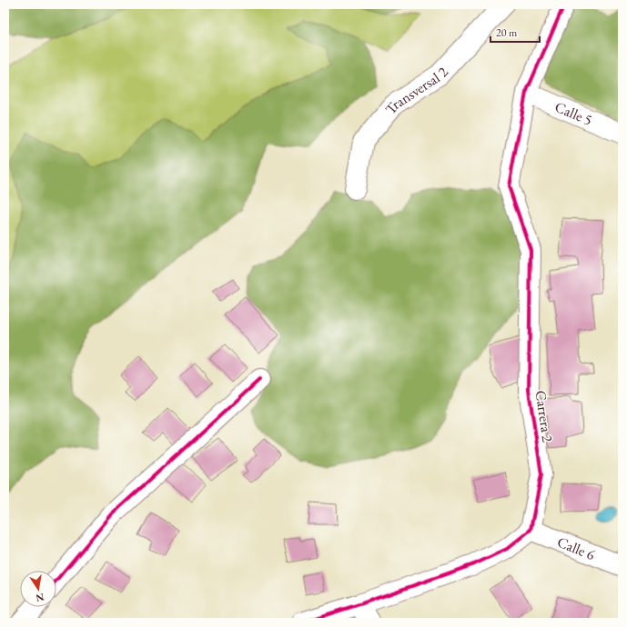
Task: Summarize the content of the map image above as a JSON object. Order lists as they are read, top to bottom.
{
  "streets": {
    "street": [
      "Transversal 2",
      "Calle 5",
      "Carrera 2",
      "Calle 6"
    ]
  },
  "crossings": [
    ["Calle 5", "Carrera 2"],
    ["Carrera 2", "Calle 6"]
  ],
  "scale_bar": "20 m",
  "north": "bottom"
}
